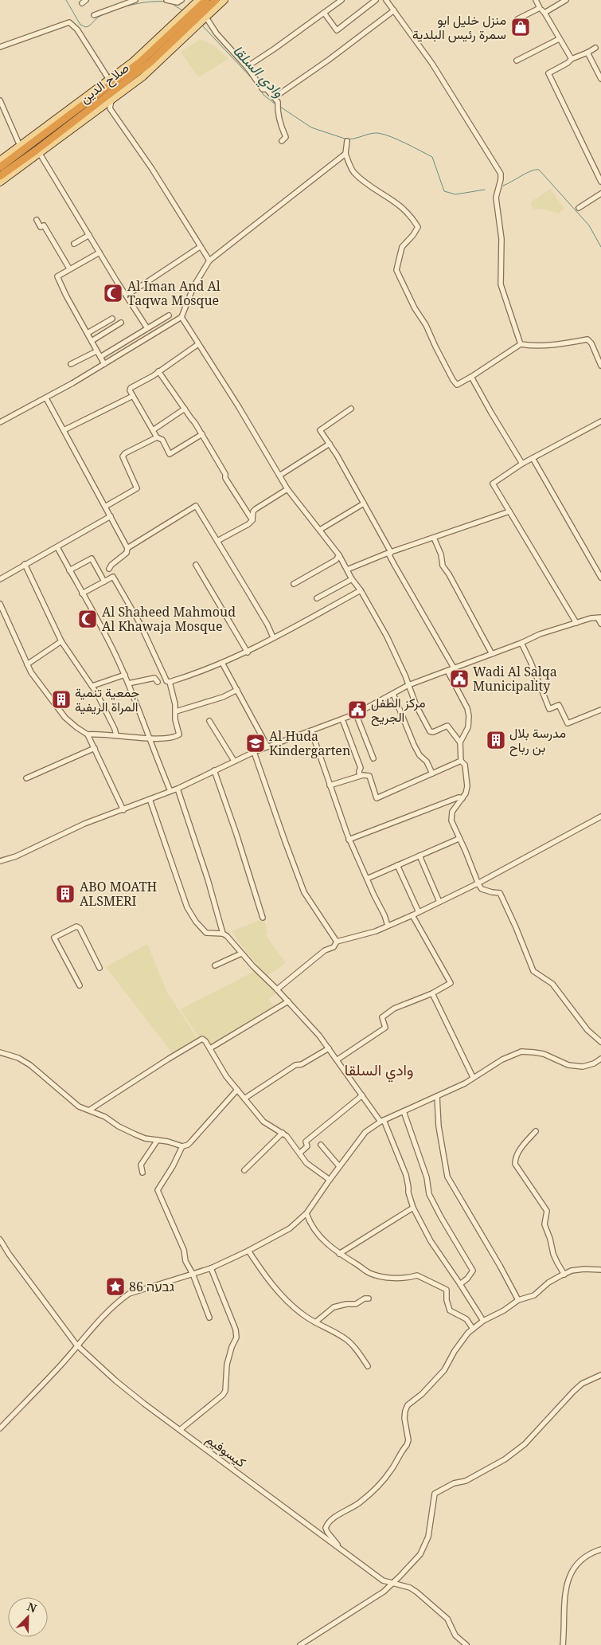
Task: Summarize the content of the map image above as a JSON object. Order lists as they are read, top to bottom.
{
  "streets": {
    "highway": ["صلاح الدين"],
    "street": ["كيسوفيم"]
  },
  "districts": ["وادي السلقا"],
  "water": ["وادي السلقا"],
  "places": {
    "shop": ["منزل خليل ابو سمرة رئيس البلدية"],
    "mosque": ["Al Iman And Al Taqwa Mosque", "Al Shaheed Mahmoud Al Khawaja Mosque"],
    "public building": ["Wadi Al Salqa Municipality", "مركز الطفل الجريح"],
    "building": ["جمعية تنمية المراة الريفية", "مدرسة بلال بن رباح", "ABO MOATH ALSMERI"],
    "school or university": ["Al Huda Kindergarten"],
    "place": ["גבעה 86"]
  },
  "north": "top right"
}
